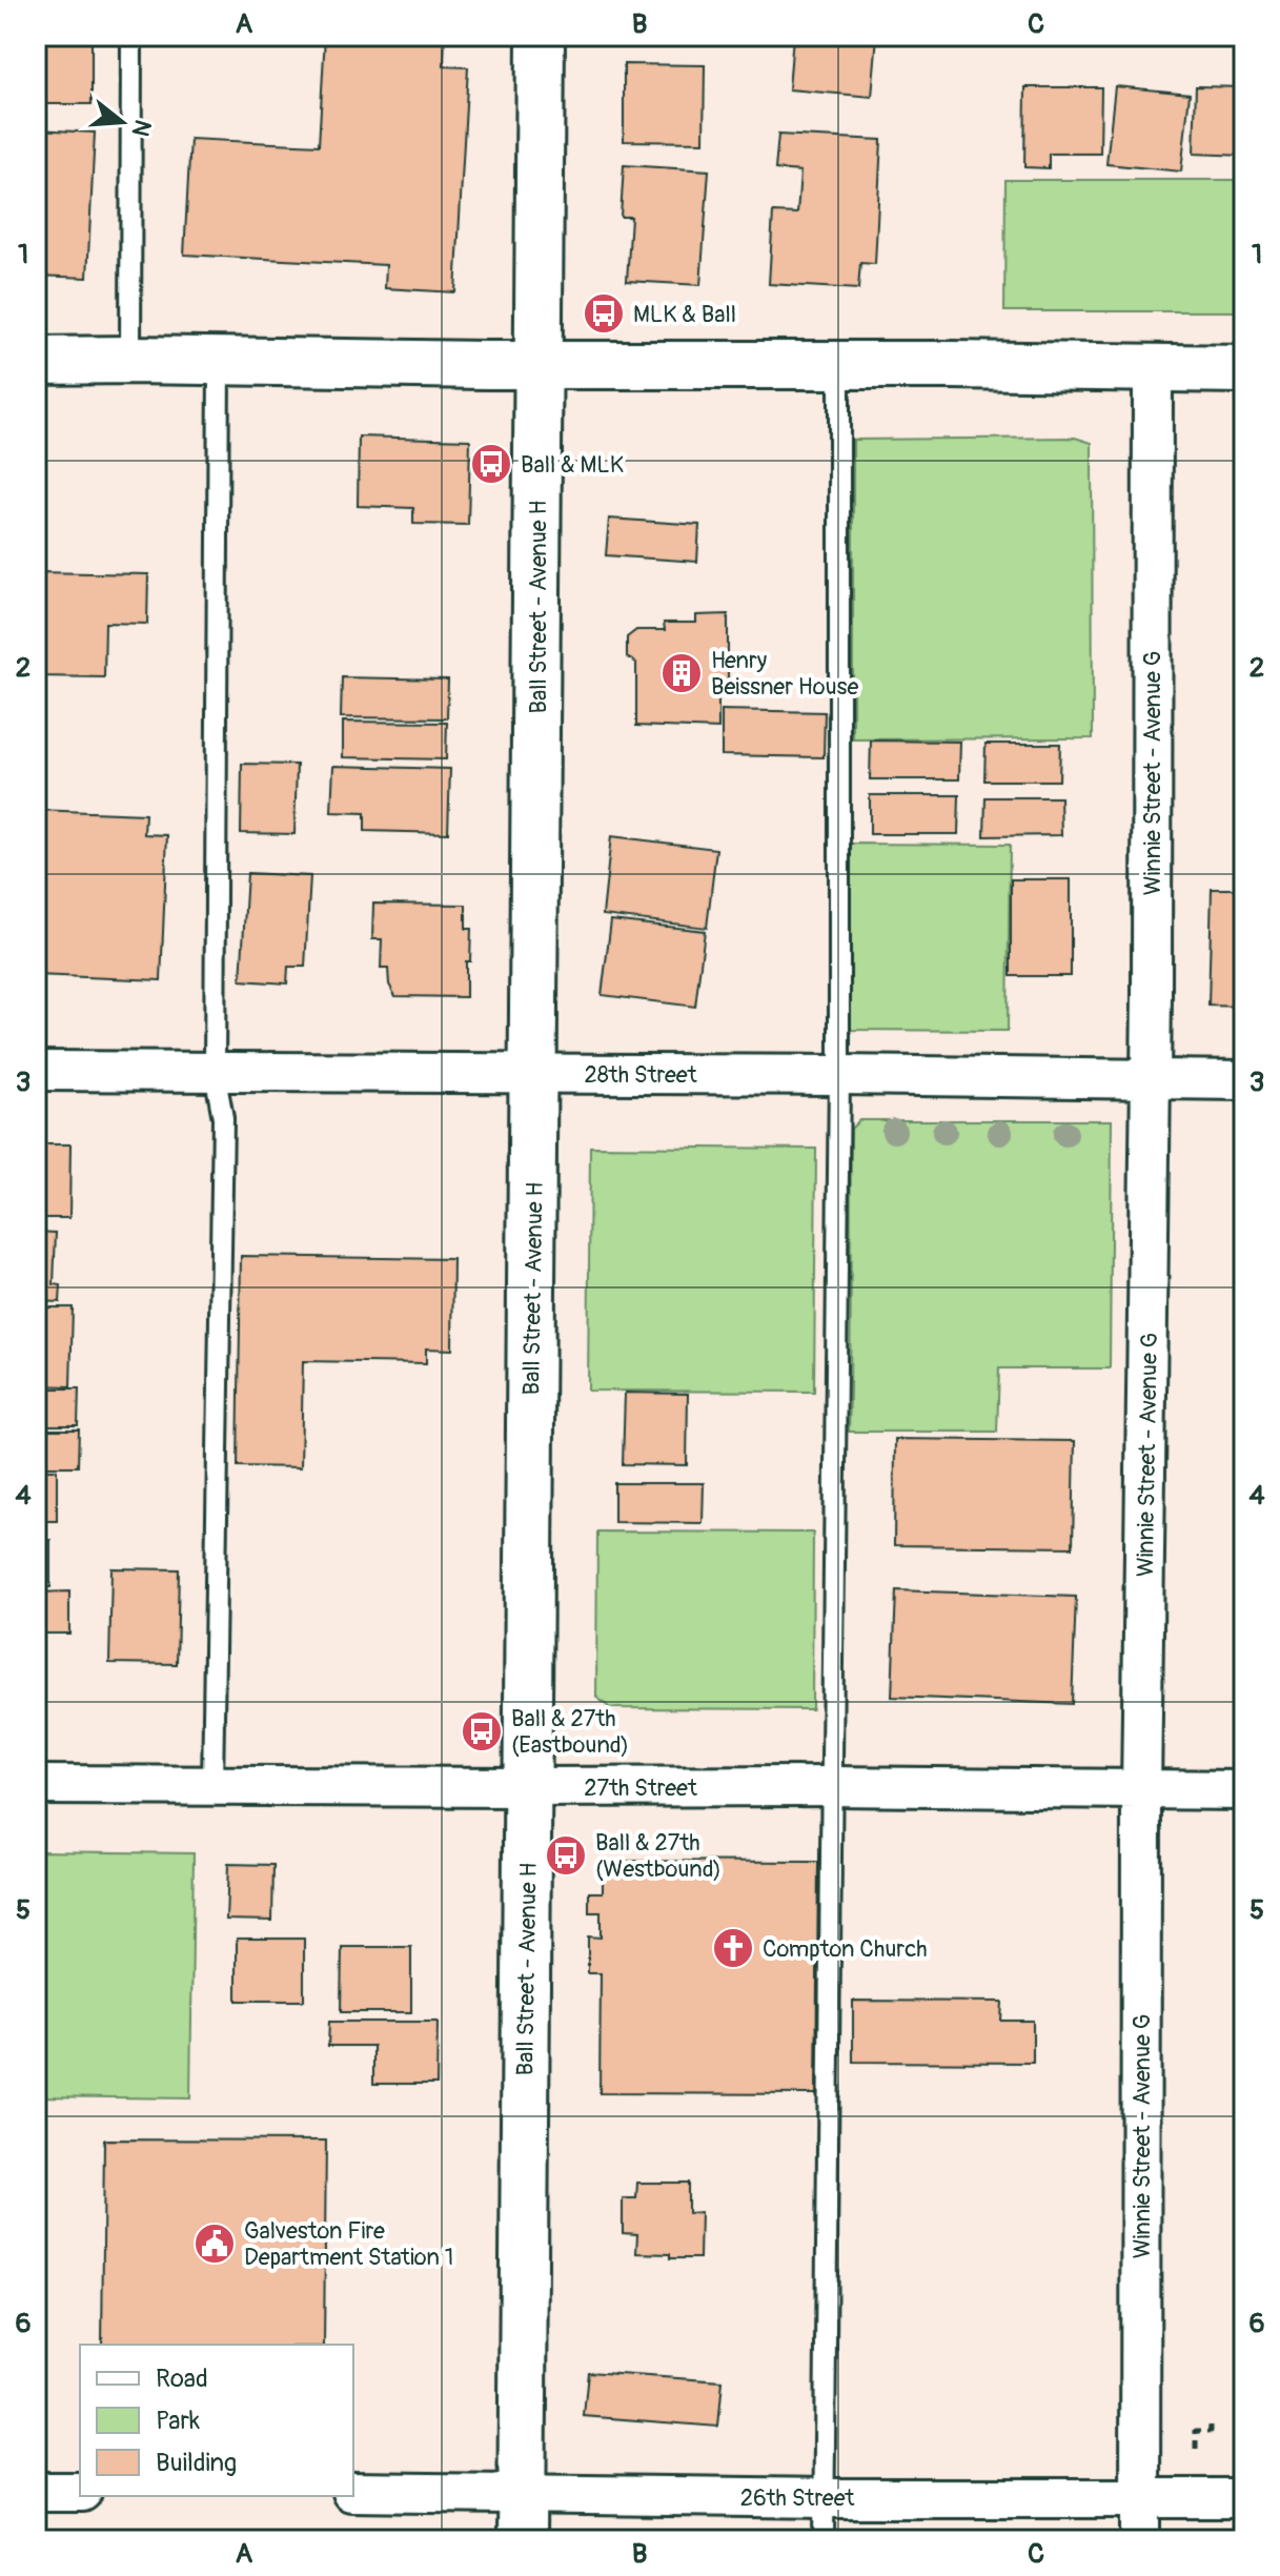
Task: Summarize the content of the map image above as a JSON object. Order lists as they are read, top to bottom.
{
  "streets": {
    "street": [
      "Ball Street - Avenue H",
      "Winnie Street - Avenue G",
      "28th Street",
      "27th Street",
      "26th Street"
    ]
  },
  "crossings": [
    ["Ball Street - Avenue H", "28th Street"],
    ["Ball Street - Avenue H", "27th Street"],
    ["Ball Street - Avenue H", "26th Street"],
    ["Winnie Street - Avenue G", "28th Street"],
    ["Winnie Street - Avenue G", "27th Street"],
    ["Winnie Street - Avenue G", "26th Street"]
  ],
  "places": {
    "bus stop": [
      "MLK & Ball",
      "Ball & MLK",
      "Ball & 27th (Eastbound)",
      "Ball & 27th (Westbound)"
    ],
    "building": ["Henry Beissner House"],
    "church": ["Compton Church"],
    "public building": ["Galveston Fire Department Station 1"]
  },
  "legend": ["Road", "Park", "Building"],
  "north": "right",
  "grid": {
    "columns": ["A", "B", "C"],
    "rows": [
      "1",
      "2",
      "3",
      "4",
      "5",
      "6"
    ]
  }
}
